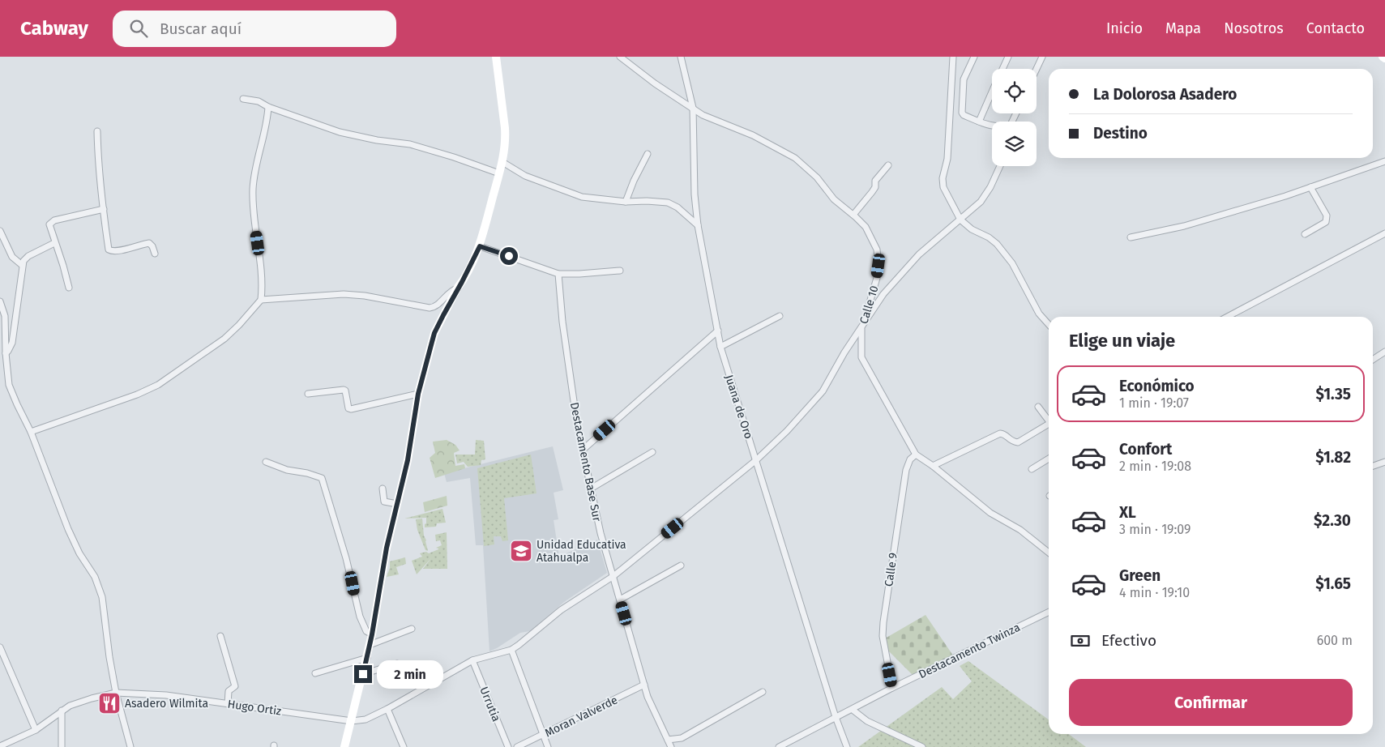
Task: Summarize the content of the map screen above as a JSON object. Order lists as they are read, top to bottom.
{
  "streets": {
    "street": [
      "Calle 10",
      "Juana de Oro",
      "Destacamento Base Sur",
      "Calle 9",
      "Destacamento Twinza",
      "Urrutia",
      "Hugo Ortiz",
      "Moran Valverde"
    ]
  },
  "crossings": [
    ["Calle 10", "Juana de Oro"],
    ["Calle 10", "Calle 9"],
    ["Juana de Oro", "Destacamento Twinza"],
    ["Destacamento Base Sur", "Moran Valverde"],
    ["Calle 9", "Destacamento Twinza"],
    ["Urrutia", "Hugo Ortiz"]
  ],
  "places": {
    "school or university": ["Unidad Educativa Atahualpa"],
    "restaurant": ["Asadero Wilmita"]
  },
  "page": {
    "header": "Cabway",
    "search": "Buscar aquí",
    "nav": [
      "Inicio",
      "Mapa",
      "Nosotros",
      "Contacto"
    ],
    "banner": ["La Dolorosa Asadero", "Destino"],
    "heading": "Elige un viaje",
    "list": [
      {
        "name": "Económico",
        "note": "1 min · 19:07",
        "value": "$1.35"
      },
      {
        "name": "Confort",
        "note": "2 min · 19:08",
        "value": "$1.82"
      },
      {
        "name": "XL",
        "note": "3 min · 19:09",
        "value": "$2.30"
      },
      {
        "name": "Green",
        "note": "4 min · 19:10",
        "value": "$1.65"
      }
    ],
    "pay": ["Efectivo", "600 m"],
    "bubble": "2 min",
    "buttons": "Confirmar"
  }
}
